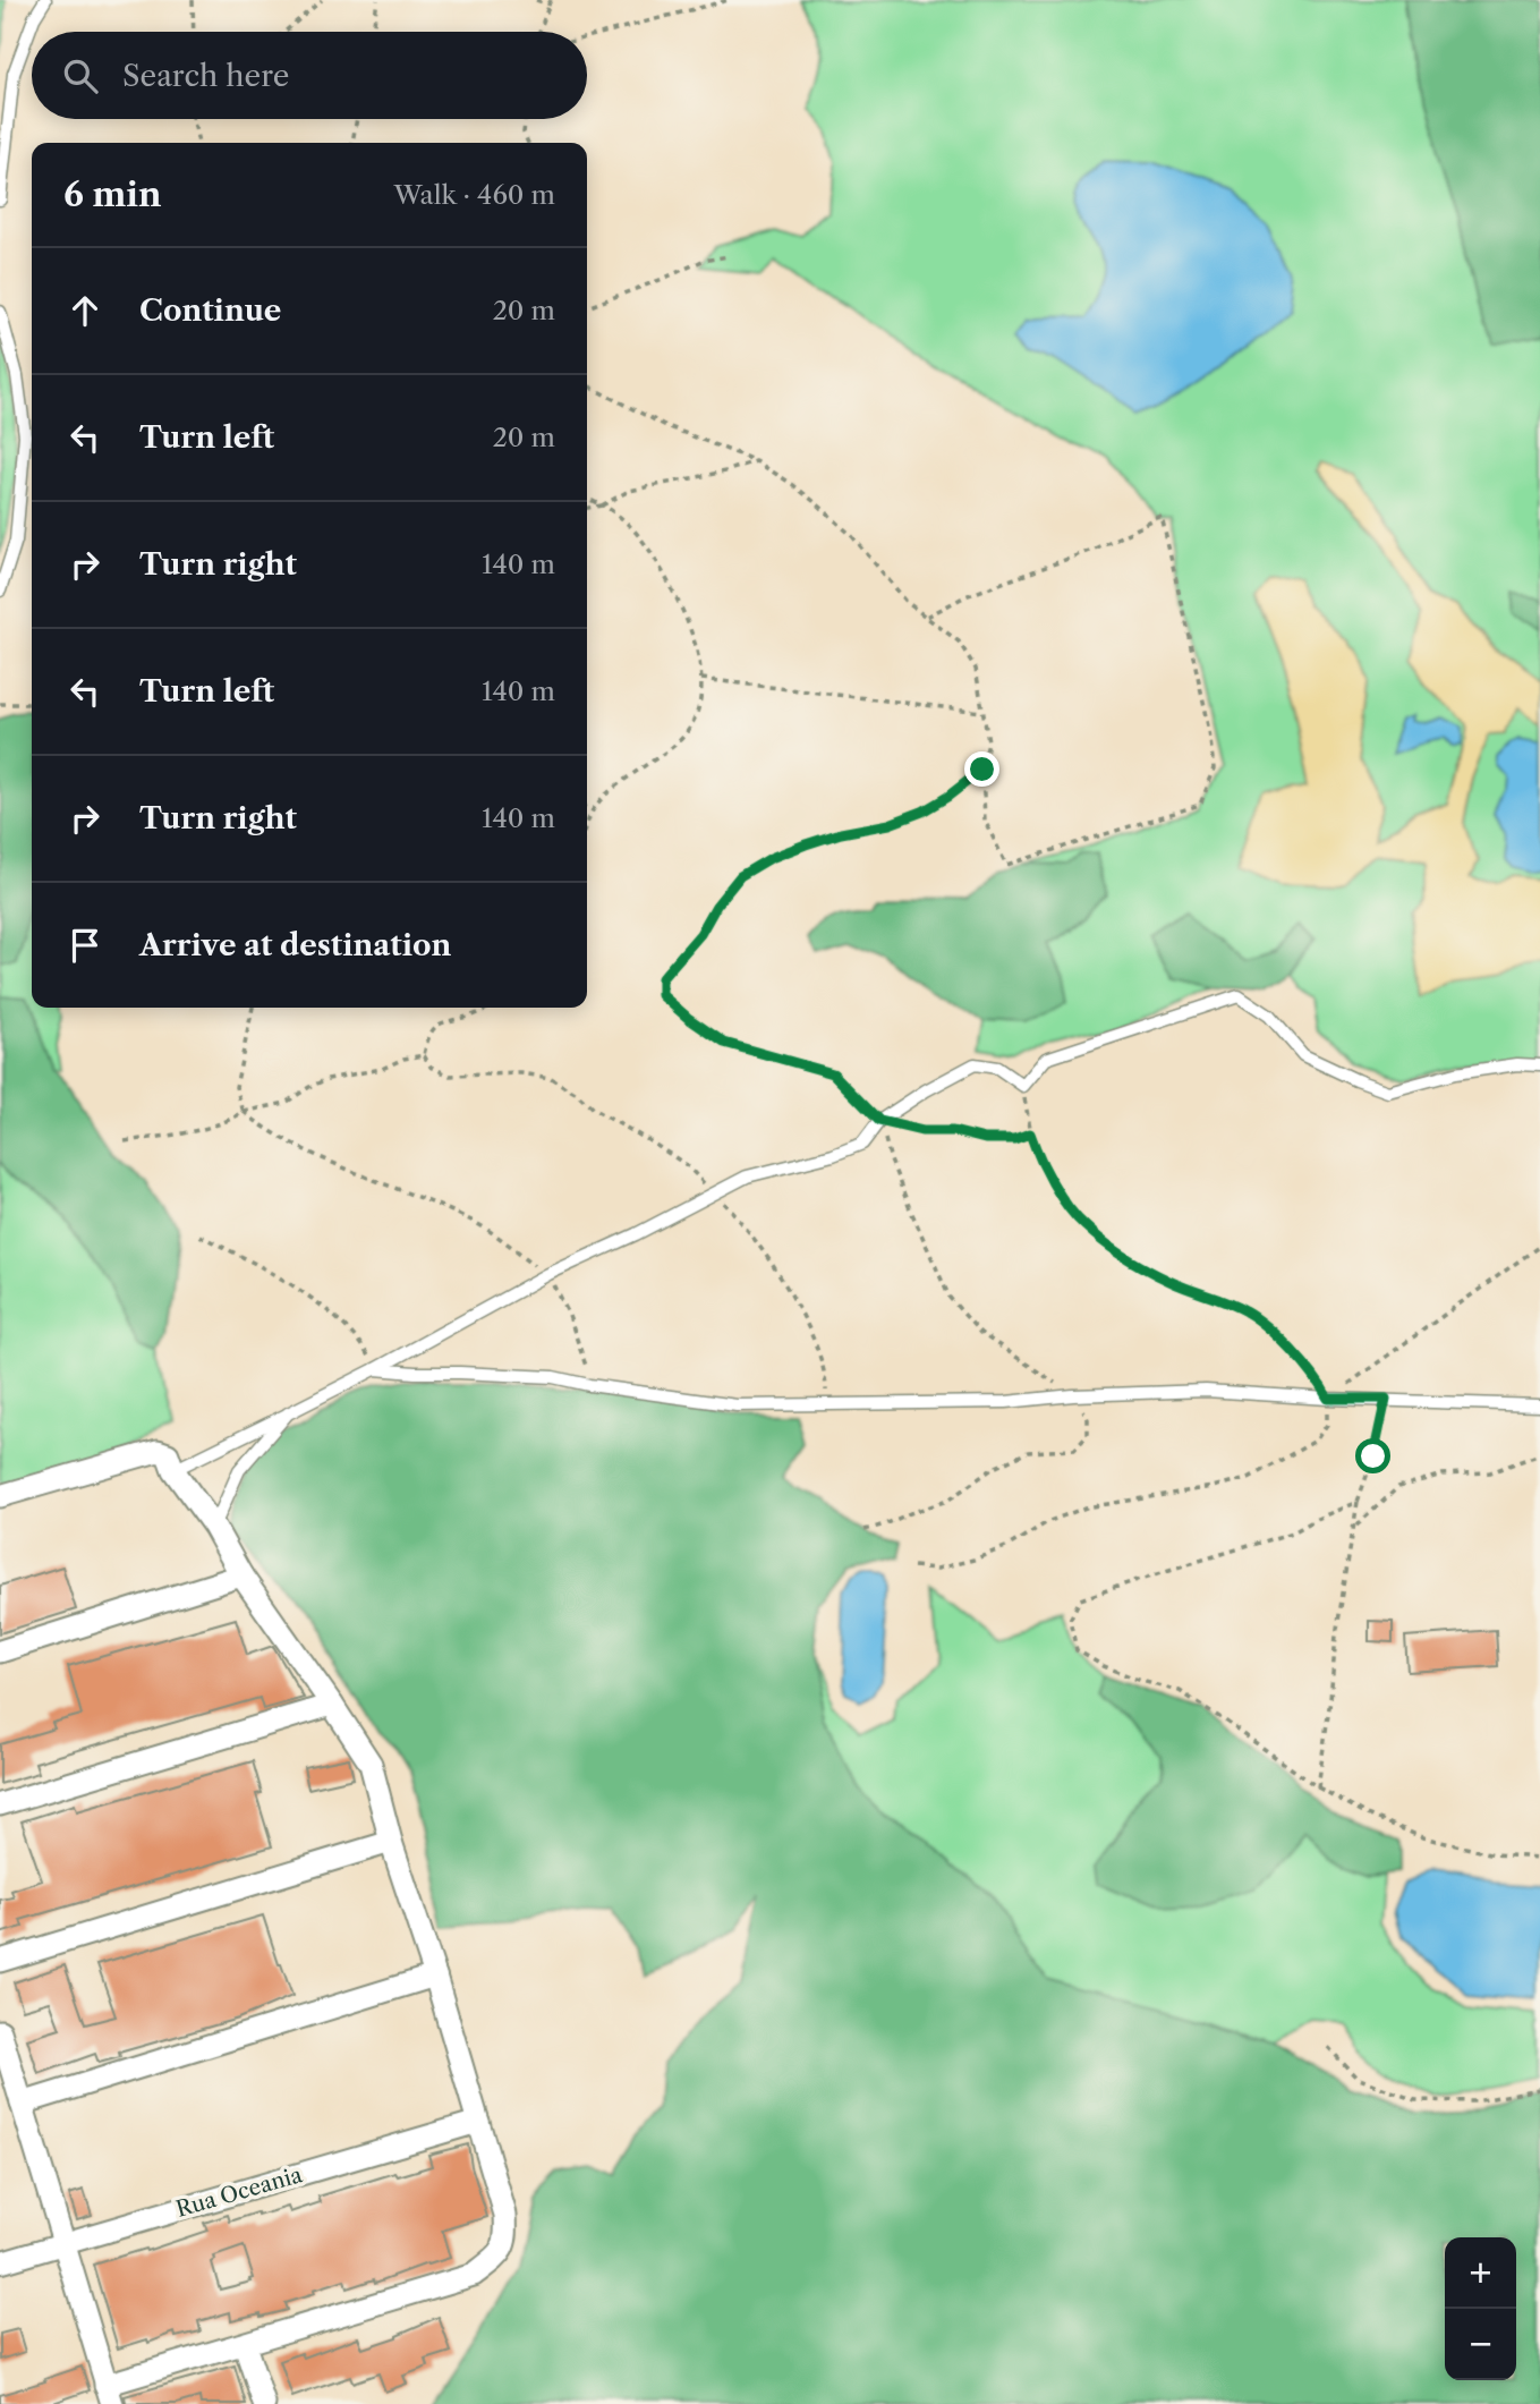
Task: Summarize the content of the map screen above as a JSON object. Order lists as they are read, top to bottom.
{
  "streets": {
    "street": ["Rua Oceania"]
  },
  "page": {
    "search": "Search here",
    "heading": ["6 min", "Walk · 460 m"],
    "list": [
      ["Continue", "20 m"],
      ["Turn left", "20 m"],
      ["Turn right", "140 m"],
      ["Turn left", "140 m"],
      ["Turn right", "140 m"],
      "Arrive at destination"
    ],
    "map_buttons": ["+", "−"]
  }
}
